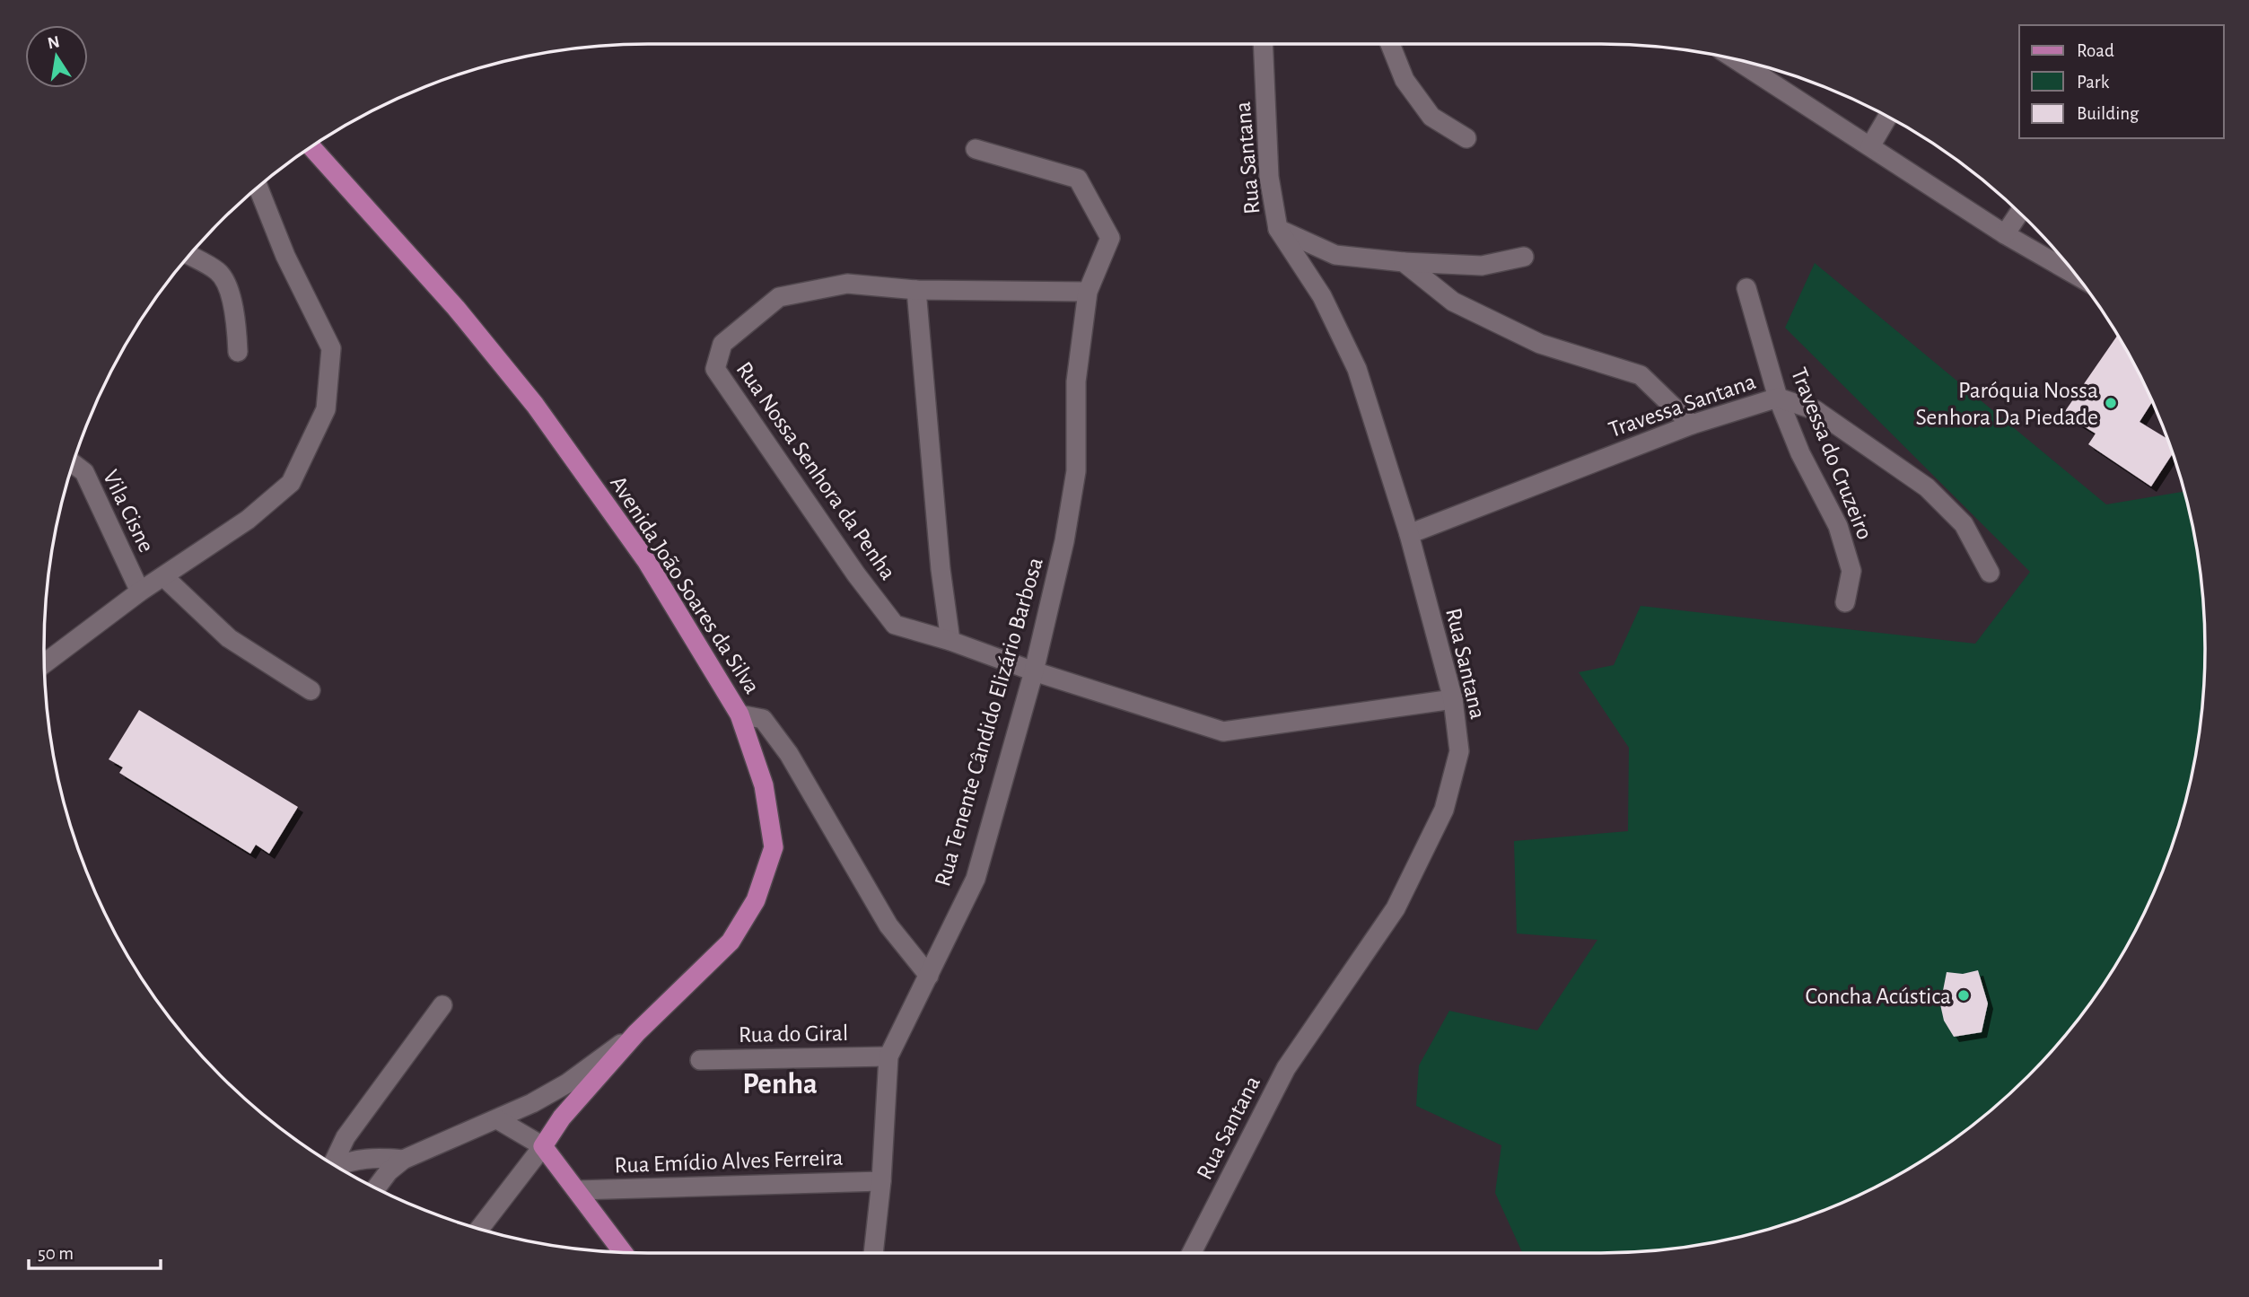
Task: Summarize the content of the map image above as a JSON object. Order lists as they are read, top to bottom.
{
  "streets": {
    "main road": ["Avenida João Soares da Silva"],
    "street": [
      "Rua Santana",
      "Travessa Santana",
      "Travessa do Cruzeiro",
      "Rua Nossa Senhora da Penha",
      "Vila Cisne",
      "Rua Tenente Cândido Elizário Barbosa",
      "Rua do Giral",
      "Rua Emídio Alves Ferreira"
    ]
  },
  "crossings": [
    ["Rua Santana", "Travessa Santana"],
    ["Rua Santana", "Rua Nossa Senhora da Penha"],
    ["Travessa Santana", "Travessa do Cruzeiro"],
    ["Rua Nossa Senhora da Penha", "Rua Tenente Cândido Elizário Barbosa"],
    ["Rua Tenente Cândido Elizário Barbosa", "Rua do Giral"],
    ["Rua Tenente Cândido Elizário Barbosa", "Rua Emídio Alves Ferreira"]
  ],
  "districts": ["Penha"],
  "places": ["Paróquia Nossa Senhora Da Piedade", "Concha Acústica"],
  "legend": ["Road", "Park", "Building"],
  "scale_bar": "50 m",
  "north": "top"
}
